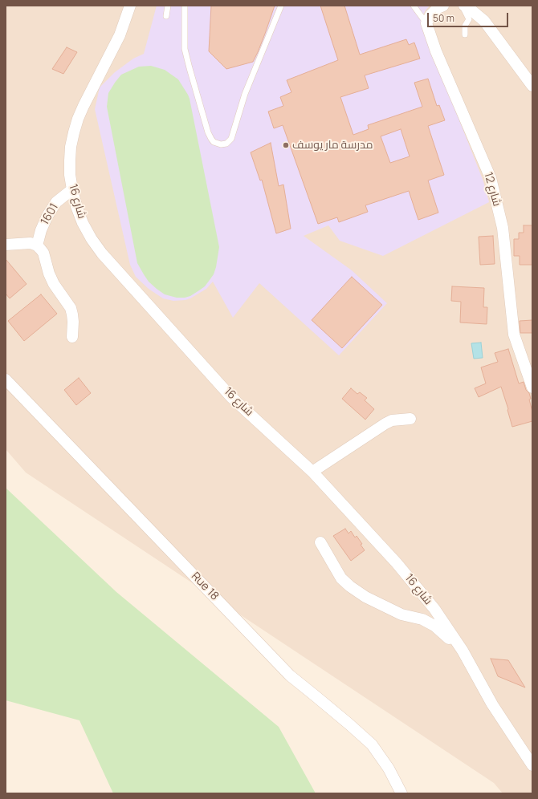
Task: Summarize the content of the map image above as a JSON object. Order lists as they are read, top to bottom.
{
  "streets": {
    "street": [
      "شارع 12",
      "شارع 16",
      "1601",
      "Rue 18"
    ]
  },
  "crossings": [
    ["شارع 16", "1601"]
  ],
  "places": ["مدرسة مار يوسف"],
  "scale_bar": "50 m"
}
